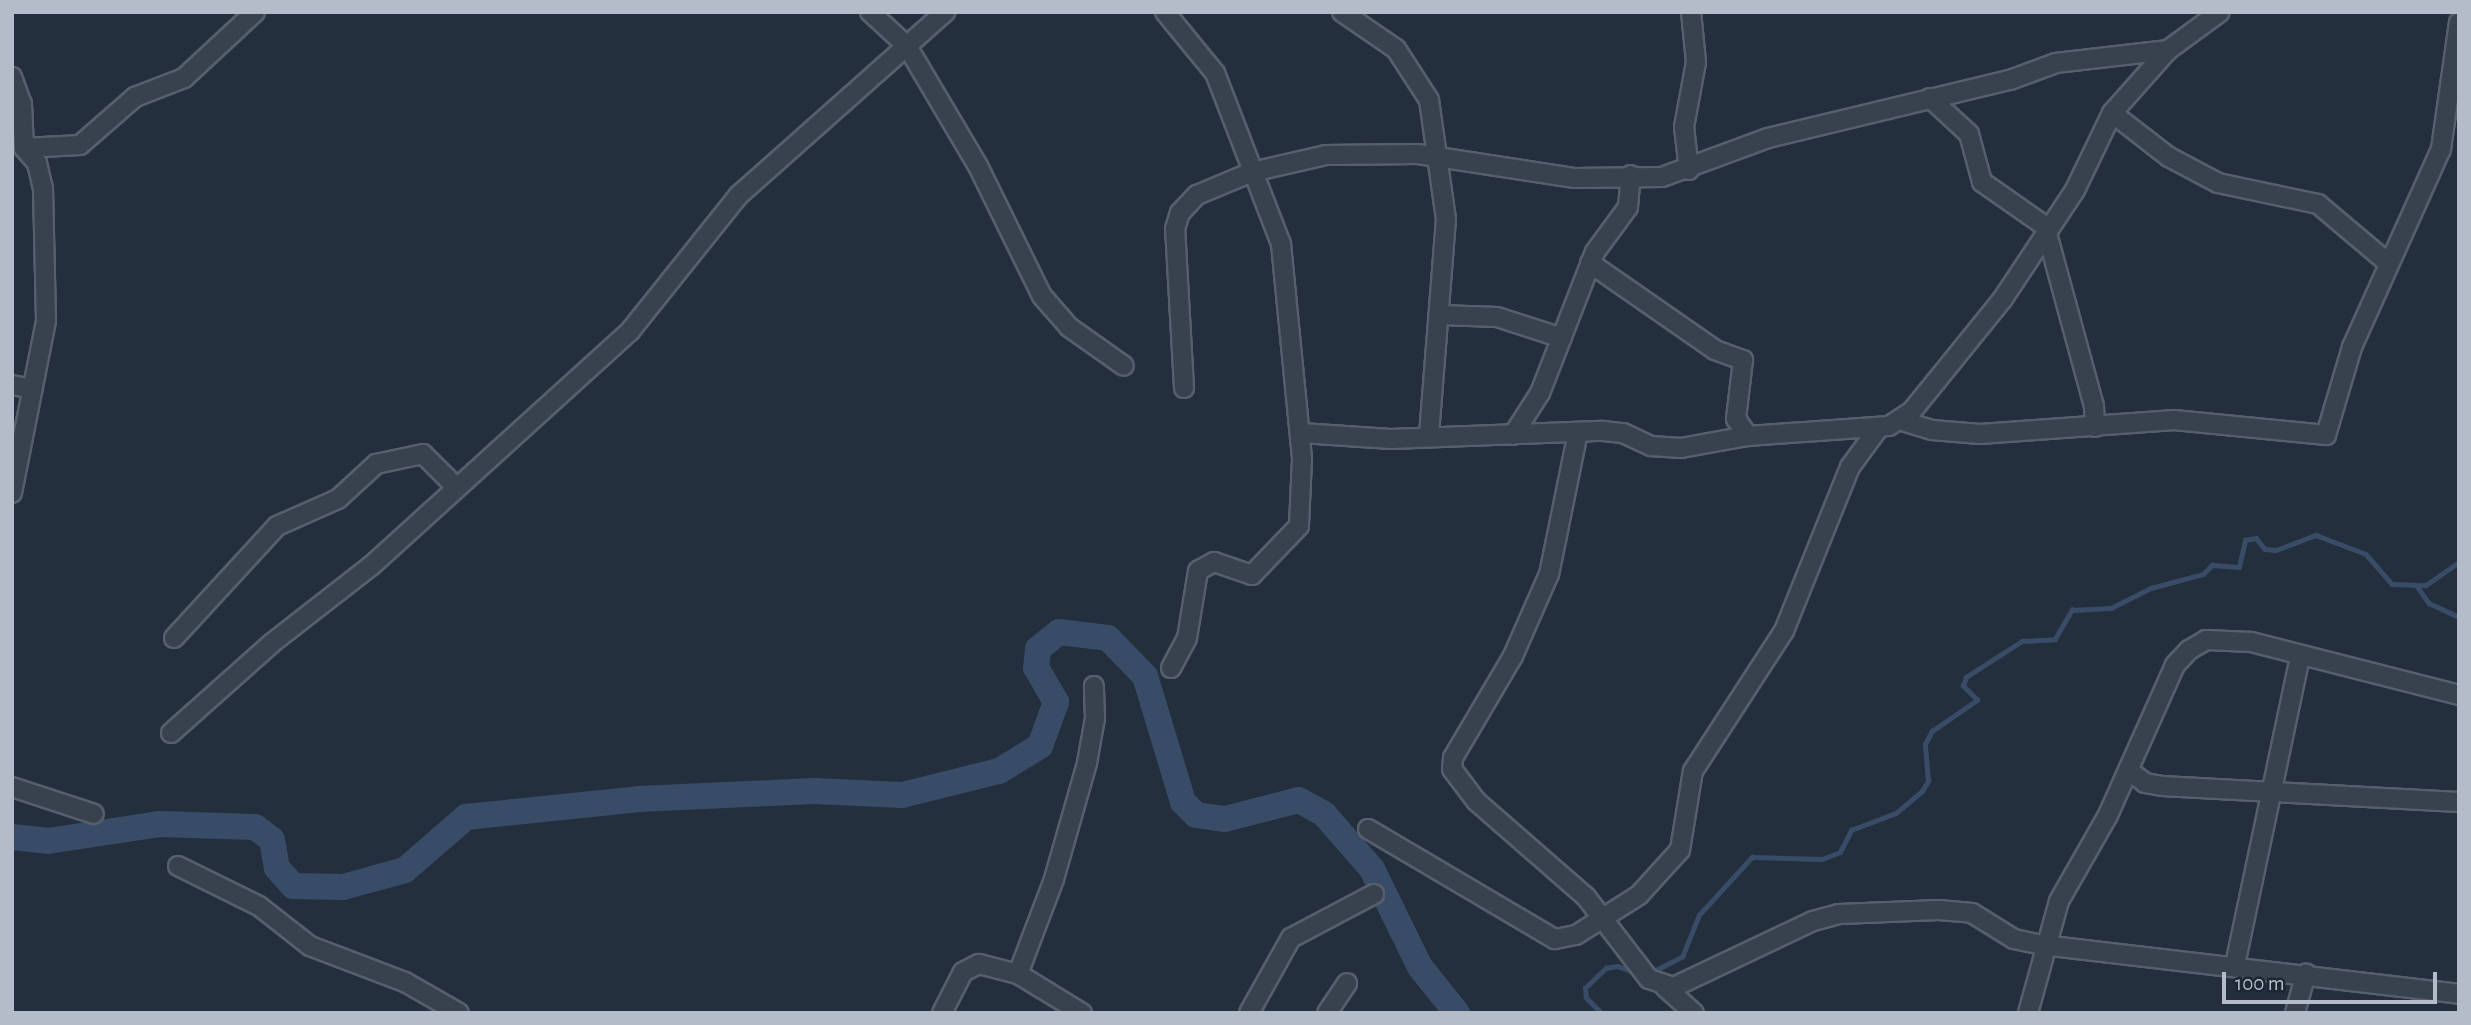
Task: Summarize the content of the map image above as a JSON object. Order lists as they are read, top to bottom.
{
  "scale_bar": "100 m"
}
